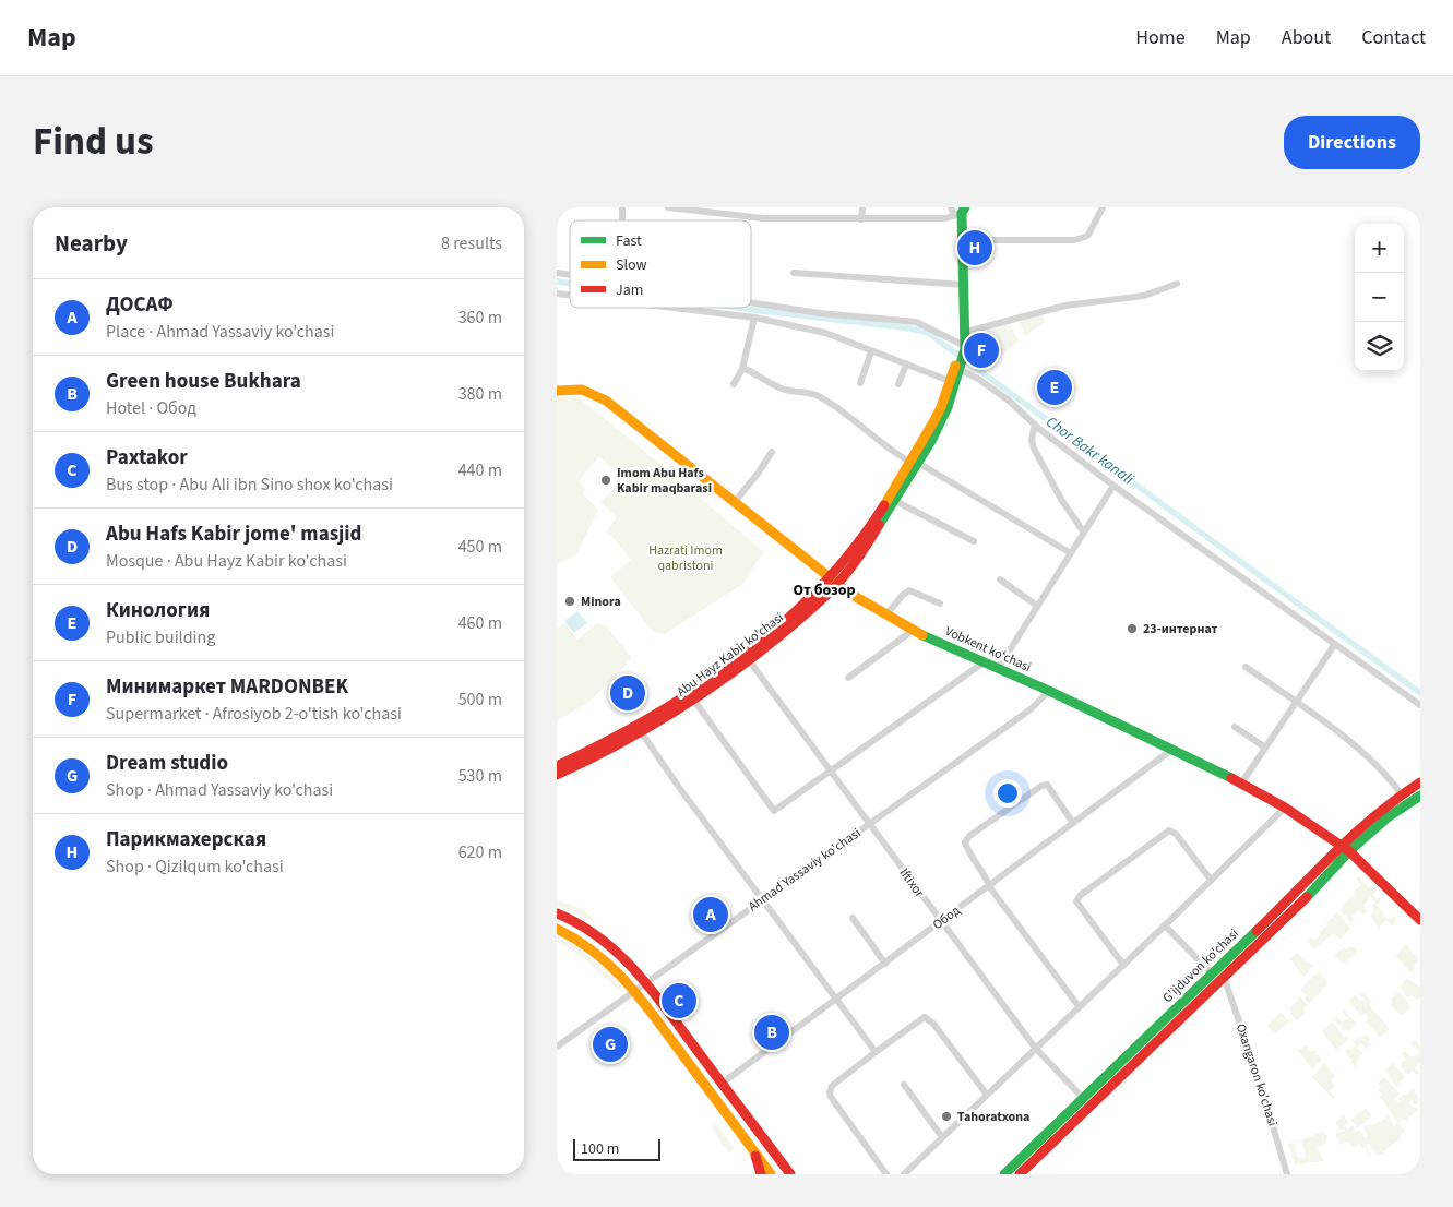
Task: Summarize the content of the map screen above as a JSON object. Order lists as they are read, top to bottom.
{
  "streets": {
    "main road": ["Vobkent koʻchasi", "Abu Hayz Kabir ko'chasi", "G'ijduvon ko'chasi"],
    "street": [
      "Ahmad Yassaviy ko'chasi",
      "Iftixor",
      "Обод",
      "Oxangaron ko'chasi"
    ]
  },
  "crossings": [
    ["Vobkent koʻchasi", "Abu Hayz Kabir ko'chasi"],
    ["Vobkent koʻchasi", "Ahmad Yassaviy ko'chasi"],
    ["Vobkent koʻchasi", "Обод"],
    ["Vobkent koʻchasi", "G'ijduvon ko'chasi"],
    ["Abu Hayz Kabir ko'chasi", "Iftixor"],
    ["Ahmad Yassaviy ko'chasi", "Iftixor"],
    ["Iftixor", "Обод"],
    ["Iftixor", "G'ijduvon ko'chasi"],
    ["G'ijduvon ko'chasi", "Oxangaron ko'chasi"]
  ],
  "districts": ["От бозор"],
  "water": ["Chor Bakr kanali"],
  "parks": ["Hazrati Imom qabristoni"],
  "places": [
    "Imom Abu Hafs Kabir maqbarasi",
    "Minora",
    "23-интернат",
    "Tahoratxona"
  ],
  "legend": ["Fast", "Slow", "Jam"],
  "scale_bar": "100 m",
  "page": {
    "header": "Map",
    "nav": [
      "Home",
      "Map",
      "About",
      "Contact"
    ],
    "title": "Find us",
    "buttons": "Directions",
    "heading": ["Nearby", "8 results"],
    "map_buttons": ["+", "−"],
    "pins": [
      "H",
      "F",
      "E",
      "D",
      "A",
      "C",
      "B",
      "G"
    ],
    "list": [
      {
        "mark": "A",
        "name": "ДОСАФ",
        "note": "Place · Ahmad Yassaviy ko'chasi",
        "value": "360 m"
      },
      {
        "mark": "B",
        "name": "Green house Bukhara",
        "note": "Hotel · Обод",
        "value": "380 m"
      },
      {
        "mark": "C",
        "name": "Paxtakor",
        "note": "Bus stop · Abu Ali ibn Sino shox ko'chasi",
        "value": "440 m"
      },
      {
        "mark": "D",
        "name": "Abu Hafs Kabir jome' masjid",
        "note": "Mosque · Abu Hayz Kabir ko'chasi",
        "value": "450 m"
      },
      {
        "mark": "E",
        "name": "Кинология",
        "note": "Public building",
        "value": "460 m"
      },
      {
        "mark": "F",
        "name": "Минимаркет MARDONBEK",
        "note": "Supermarket · Afrosiyob 2-o'tish ko'chasi",
        "value": "500 m"
      },
      {
        "mark": "G",
        "name": "Dream studio",
        "note": "Shop · Ahmad Yassaviy ko'chasi",
        "value": "530 m"
      },
      {
        "mark": "H",
        "name": "Парикмахерская",
        "note": "Shop · Qizilqum ko'chasi",
        "value": "620 m"
      }
    ],
    "scale": "100 m"
  }
}
